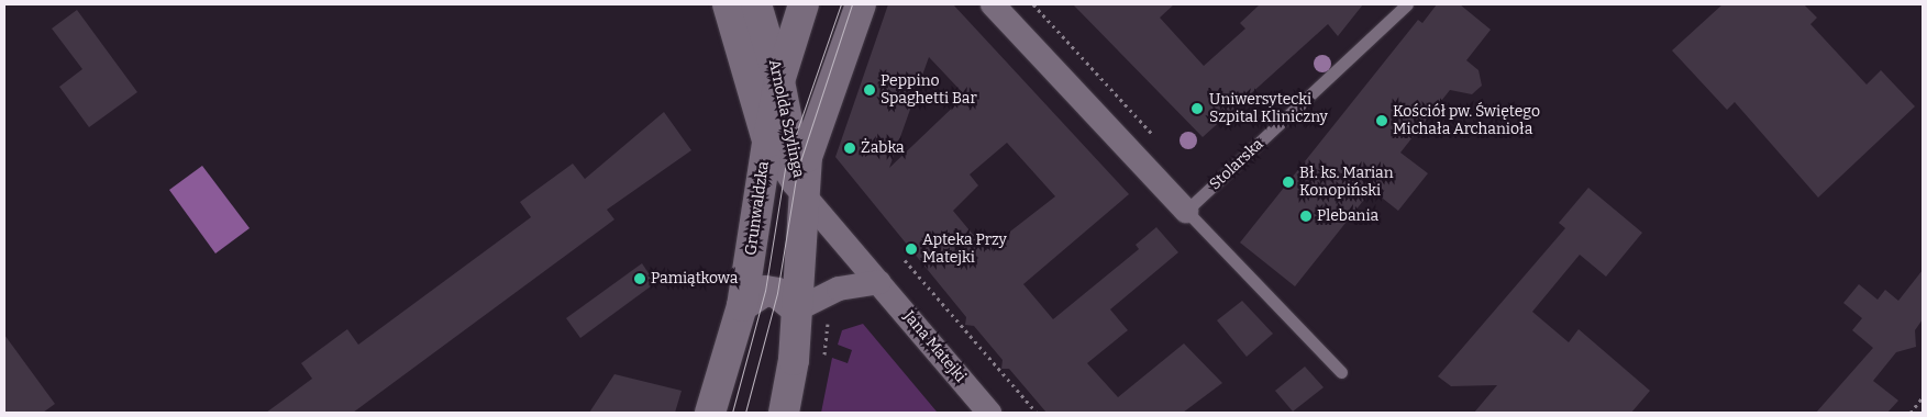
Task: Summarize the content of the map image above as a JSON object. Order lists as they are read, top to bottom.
{
  "streets": {
    "street": ["Arnolda Szylinga", "Grunwaldzka", "Jana Matejki"],
    "lane": ["Stolarska"]
  },
  "crossings": [
    ["Arnolda Szylinga", "Grunwaldzka"],
    ["Arnolda Szylinga", "Jana Matejki"]
  ],
  "places": [
    "Peppino Spaghetti Bar",
    "Uniwersytecki Szpital Kliniczny",
    "Kościół pw. Świętego Michała Archanioła",
    "Żabka",
    "Bł. ks. Marian Konopiński",
    "Plebania",
    "Apteka Przy Matejki",
    "Pamiątkowa"
  ]
}
